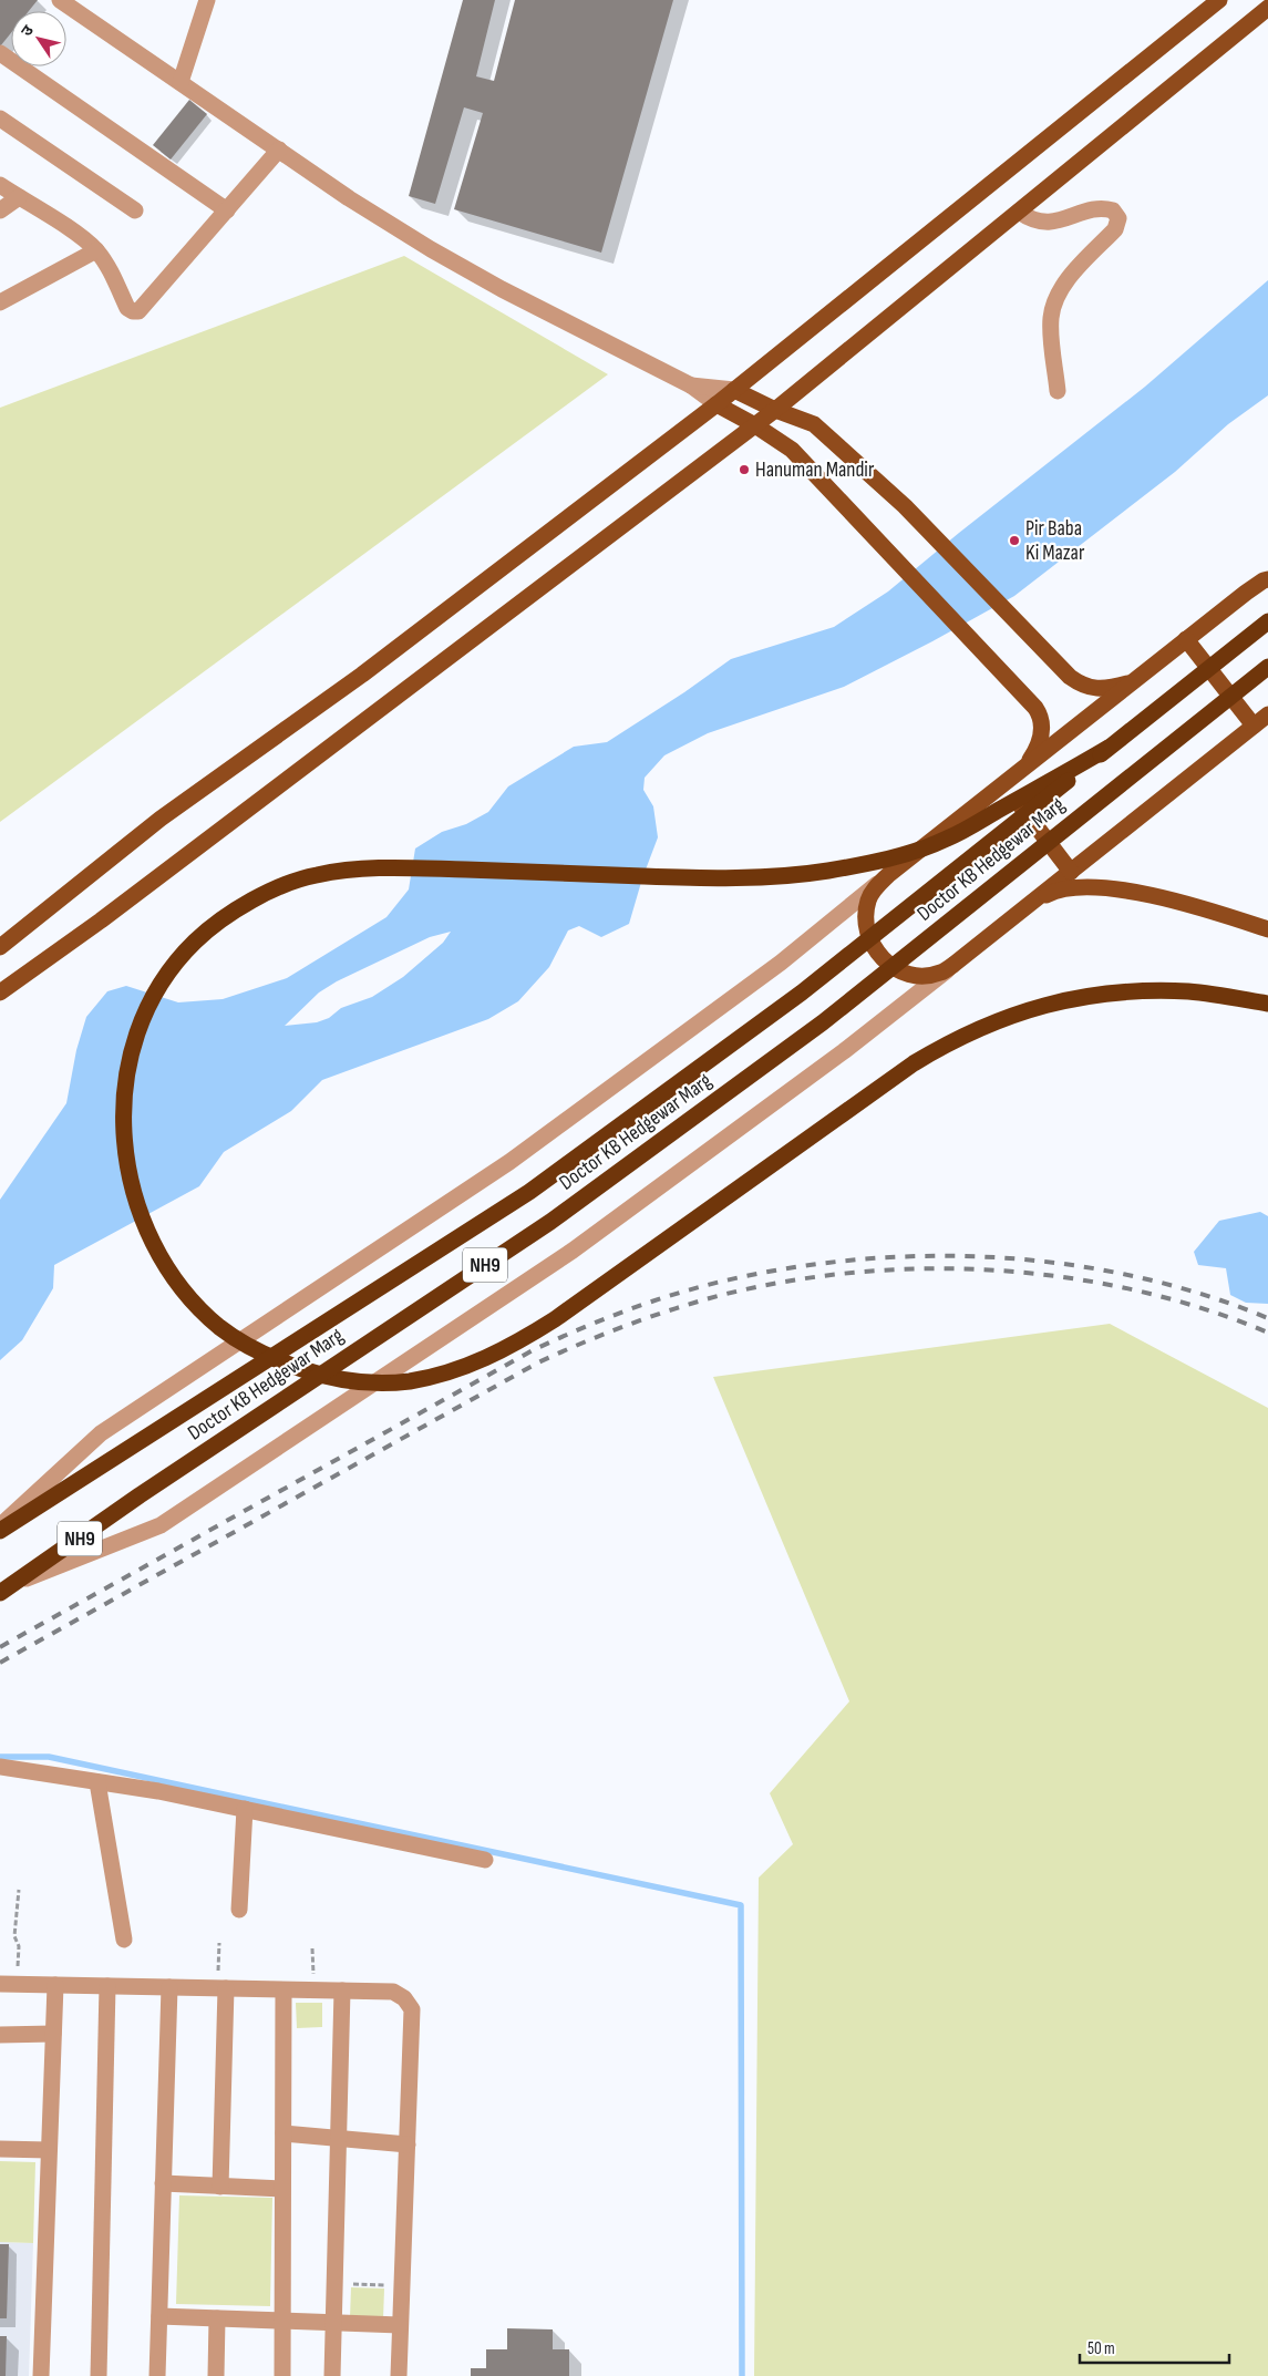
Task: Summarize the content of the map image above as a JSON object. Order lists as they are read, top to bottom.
{
  "streets": {
    "highway": ["Doctor KB Hedgewar Marg", "NH9"]
  },
  "places": ["Hanuman Mandir", "Pir Baba Ki Mazar"],
  "scale_bar": "50 m",
  "north": "top left"
}
